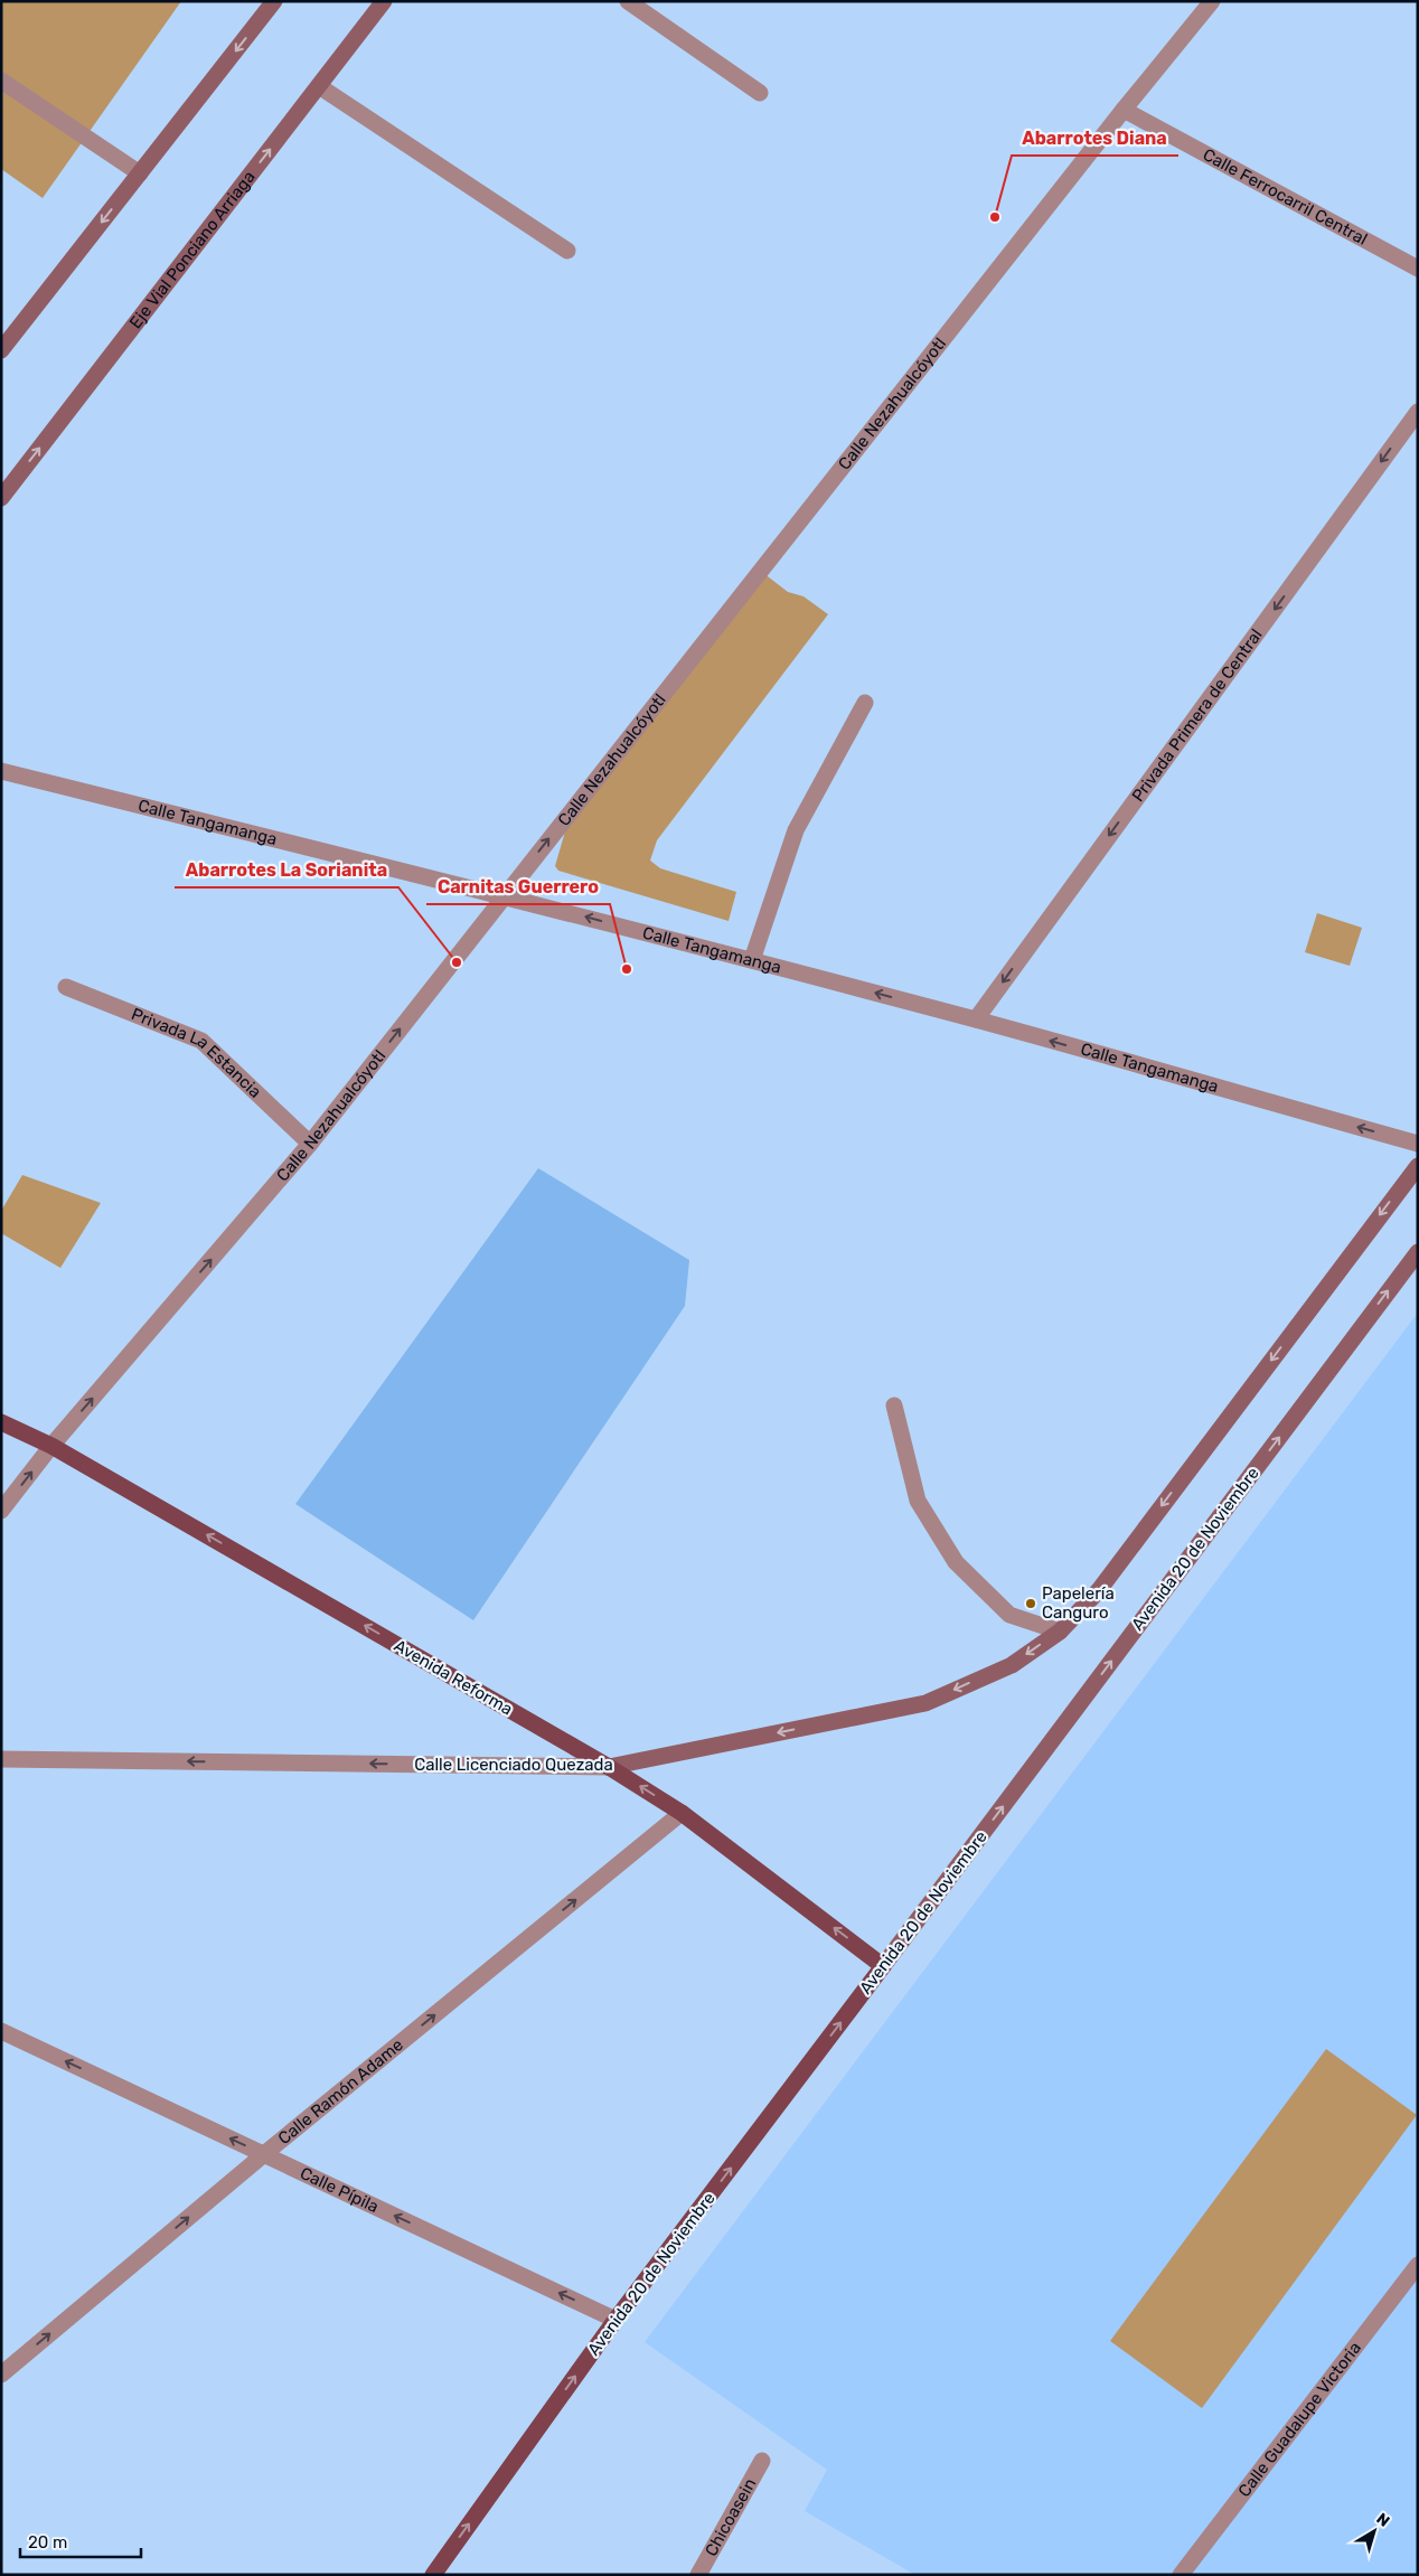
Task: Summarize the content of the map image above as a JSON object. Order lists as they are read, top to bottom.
{
  "streets": {
    "main road": [
      "Eje Vial Ponciano Arriaga",
      "Avenida 20 de Noviembre",
      "Avenida Reforma",
      "Calle Licenciado Quezada"
    ],
    "street": [
      "Calle Ferrocarril Central",
      "Calle Nezahualcóyotl",
      "Privada Primera de Central",
      "Calle Tangamanga",
      "Privada La Estancia",
      "Calle Ramón Adame",
      "Calle Pípila",
      "Calle Guadalupe Victoria",
      "Chicoasein"
    ]
  },
  "crossings": [
    ["Calle Ferrocarril Central", "Calle Nezahualcóyotl"],
    ["Calle Nezahualcóyotl", "Calle Tangamanga"],
    ["Calle Nezahualcóyotl", "Privada La Estancia"],
    ["Calle Nezahualcóyotl", "Avenida Reforma"],
    ["Privada Primera de Central", "Calle Tangamanga"],
    ["Avenida 20 de Noviembre", "Avenida Reforma"],
    ["Avenida 20 de Noviembre", "Calle Pípila"],
    ["Avenida Reforma", "Calle Licenciado Quezada"],
    ["Avenida Reforma", "Calle Ramón Adame"],
    ["Calle Ramón Adame", "Calle Pípila"]
  ],
  "one_way": [
    "Calle Nezahualcóyotl",
    "Privada Primera de Central",
    "Calle Tangamanga",
    "Avenida Reforma",
    "Calle Licenciado Quezada",
    "Calle Ramón Adame",
    "Calle Pípila"
  ],
  "places": [
    "Abarrotes Diana",
    "Abarrotes La Sorianita",
    "Carnitas Guerrero",
    "Papelería Canguro"
  ],
  "scale_bar": "20 m",
  "north": "top right"
}
